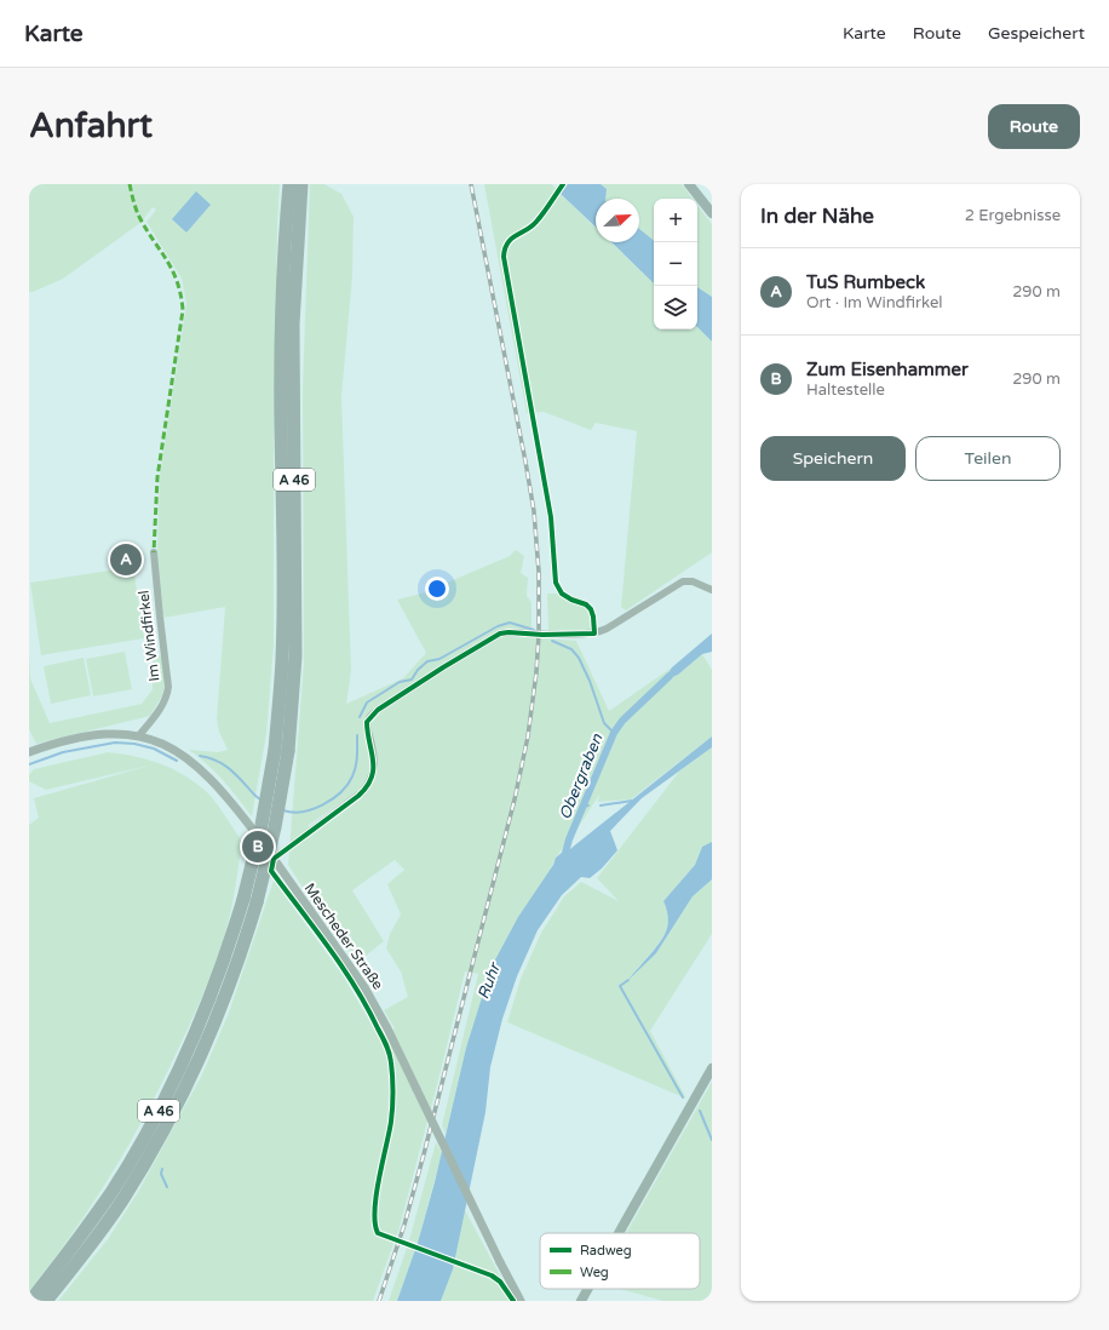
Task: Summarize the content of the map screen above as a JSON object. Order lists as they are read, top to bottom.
{
  "streets": {
    "highway": ["A 46"],
    "street": ["Im Windfirkel", "Mescheder Straße"]
  },
  "crossings": [
    ["Im Windfirkel", "Mescheder Straße"]
  ],
  "water": ["Obergraben", "Ruhr"],
  "legend": ["Radweg", "Weg"],
  "north": "top right",
  "page": {
    "header": "Karte",
    "nav": ["Karte", "Route", "Gespeichert"],
    "buttons": [
      "Route",
      ["Speichern", "Teilen"]
    ],
    "title": "Anfahrt",
    "heading": ["In der Nähe", "2 Ergebnisse"],
    "map_buttons": ["+", "−"],
    "list": [
      {
        "mark": "A",
        "name": "TuS Rumbeck",
        "note": "Ort · Im Windfirkel",
        "value": "290 m"
      },
      {
        "mark": "B",
        "name": "Zum Eisenhammer",
        "note": "Haltestelle",
        "value": "290 m"
      }
    ],
    "pins": ["A", "B"]
  }
}
